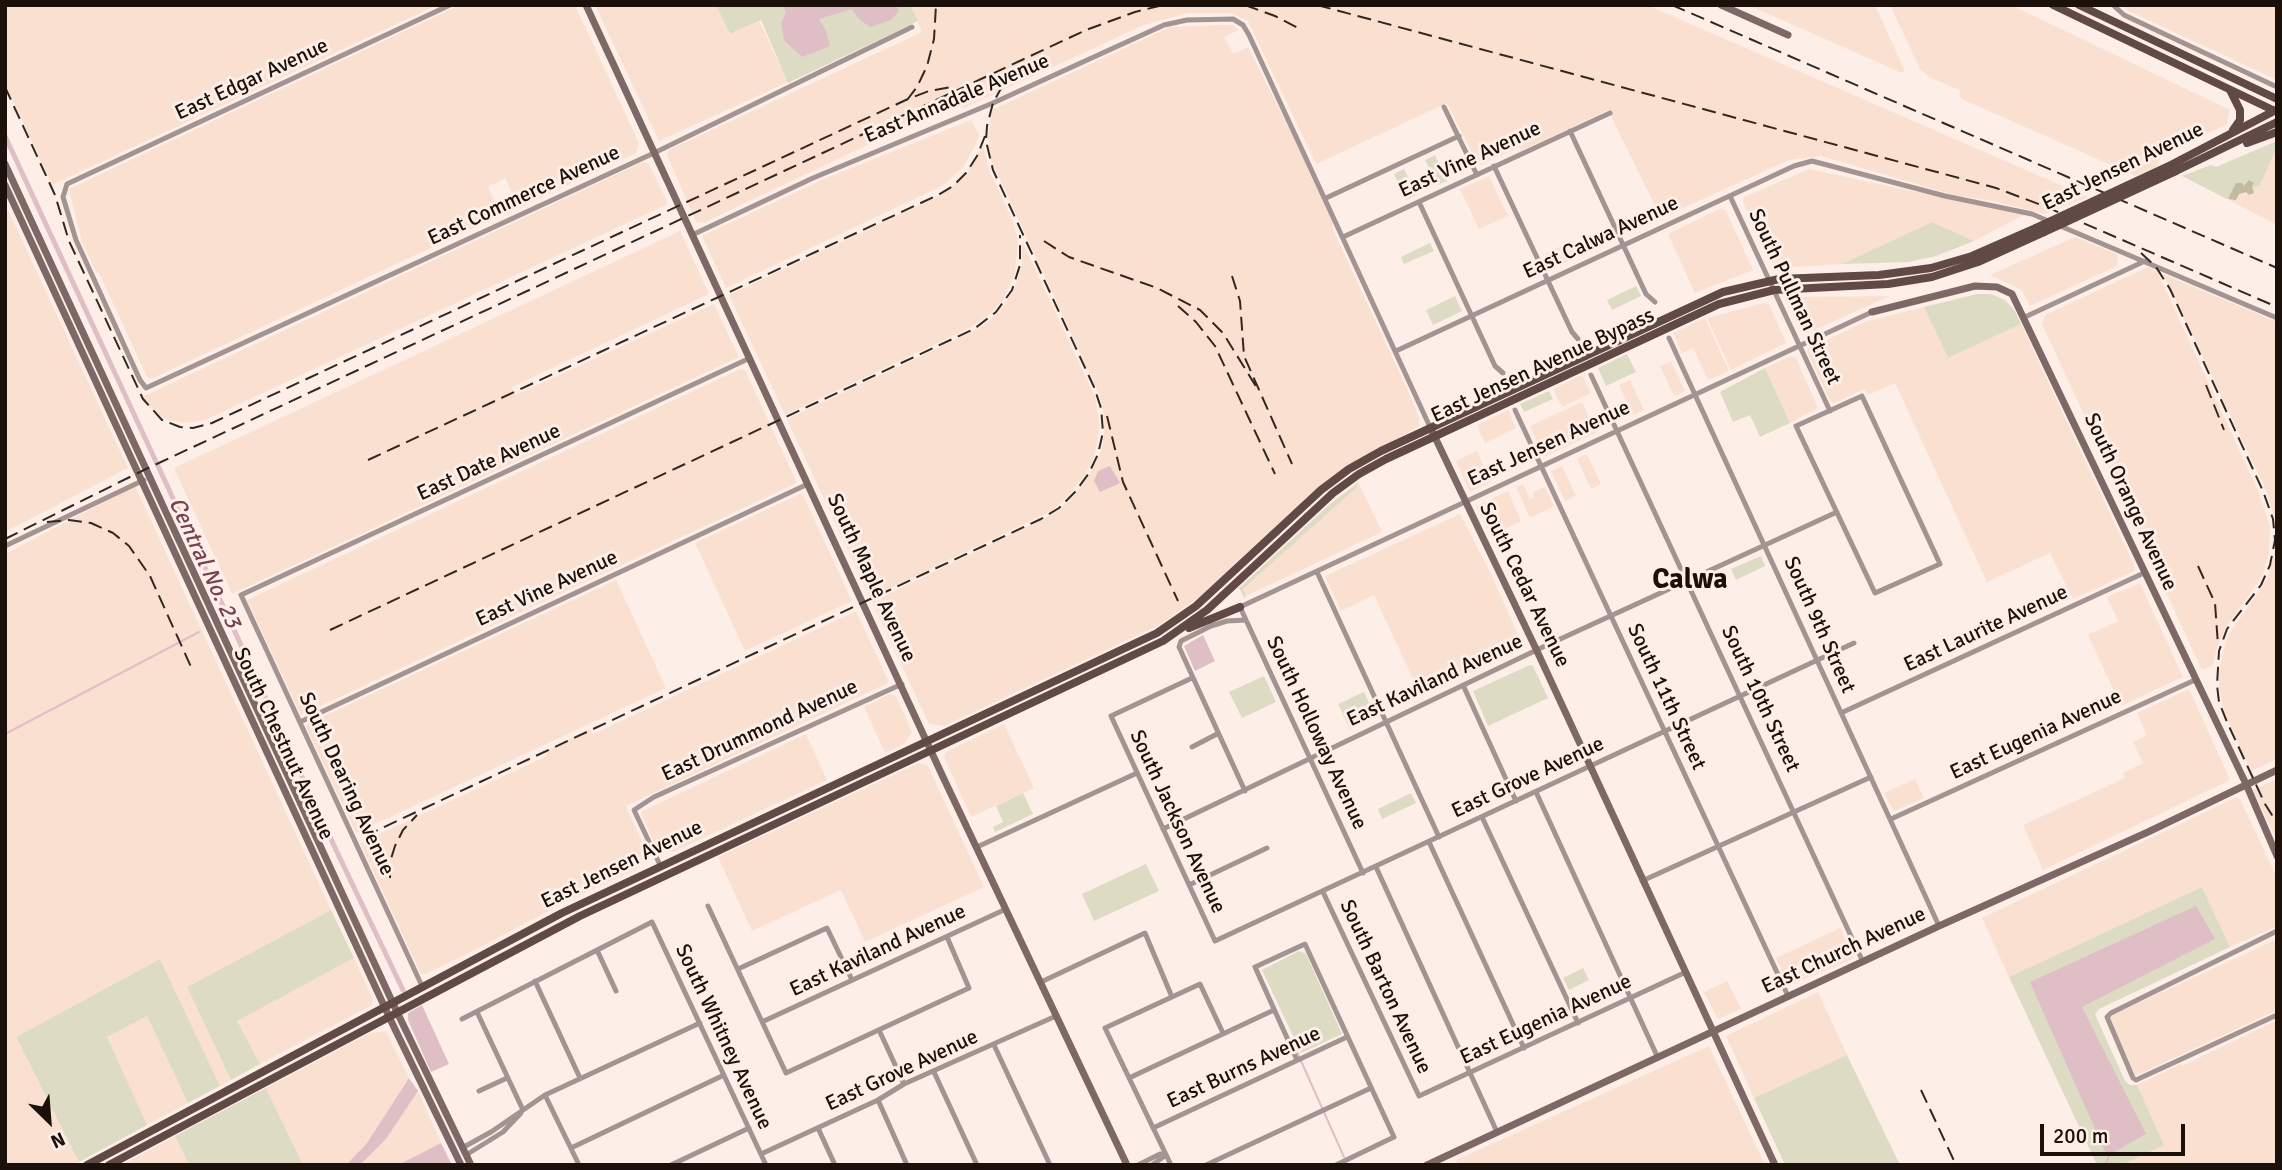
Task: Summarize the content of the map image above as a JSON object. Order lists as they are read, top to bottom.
{
  "streets": {
    "main road": [
      "East Jensen Avenue",
      "East Jensen Avenue Bypass",
      "South Orange Avenue",
      "South Maple Avenue",
      "South Cedar Avenue",
      "South Chestnut Avenue",
      "East Church Avenue"
    ],
    "street": [
      "East Edgar Avenue",
      "East Annadale Avenue",
      "East Vine Avenue",
      "East Commerce Avenue",
      "East Calwa Avenue",
      "South Pullman Street",
      "East Date Avenue",
      "South 9th Street",
      "East Laurite Avenue",
      "East Kaviland Avenue",
      "South 11th Street",
      "South 10th Street",
      "East Drummond Avenue",
      "South Holloway Avenue",
      "East Eugenia Avenue",
      "East Grove Avenue",
      "South Dearing Avenue",
      "South Jackson Avenue",
      "South Barton Avenue",
      "South Whitney Avenue",
      "East Burns Avenue"
    ]
  },
  "crossings": [
    ["East Edgar Avenue", "East Commerce Avenue"],
    ["East Annadale Avenue", "South Maple Avenue"],
    ["East Annadale Avenue", "South Cedar Avenue"],
    ["East Vine Avenue", "South Maple Avenue"],
    ["East Vine Avenue", "South Cedar Avenue"],
    ["East Vine Avenue", "South Dearing Avenue"],
    ["East Jensen Avenue", "South Pullman Street"],
    ["East Jensen Avenue", "East Jensen Avenue Bypass"],
    ["East Jensen Avenue", "South Orange Avenue"],
    ["East Jensen Avenue", "South Maple Avenue"],
    ["East Jensen Avenue", "South Cedar Avenue"],
    ["East Jensen Avenue", "South 9th Street"],
    ["East Jensen Avenue", "South 11th Street"],
    ["East Jensen Avenue", "South 10th Street"],
    ["East Jensen Avenue", "East Drummond Avenue"],
    ["East Jensen Avenue", "South Holloway Avenue"],
    ["East Jensen Avenue", "South Chestnut Avenue"],
    ["East Jensen Avenue", "South Dearing Avenue"],
    ["East Commerce Avenue", "South Maple Avenue"],
    ["East Calwa Avenue", "South Pullman Street"],
    ["East Calwa Avenue", "South Cedar Avenue"],
    ["South Pullman Street", "East Jensen Avenue Bypass"],
    ["East Jensen Avenue Bypass", "South Cedar Avenue"],
    ["East Date Avenue", "South Maple Avenue"],
    ["East Date Avenue", "South Dearing Avenue"],
    ["South Orange Avenue", "East Laurite Avenue"],
    ["South Orange Avenue", "East Eugenia Avenue"],
    ["South Orange Avenue", "East Church Avenue"],
    ["South Maple Avenue", "East Kaviland Avenue"],
    ["South Maple Avenue", "East Drummond Avenue"],
    ["South Maple Avenue", "East Grove Avenue"],
    ["South Cedar Avenue", "East Kaviland Avenue"],
    ["South Cedar Avenue", "East Eugenia Avenue"],
    ["South Cedar Avenue", "East Grove Avenue"],
    ["South Cedar Avenue", "East Church Avenue"],
    ["South 9th Street", "East Laurite Avenue"],
    ["South 9th Street", "East Kaviland Avenue"],
    ["South 9th Street", "East Eugenia Avenue"],
    ["South 9th Street", "East Grove Avenue"],
    ["South 9th Street", "East Church Avenue"],
    ["East Kaviland Avenue", "South 11th Street"],
    ["East Kaviland Avenue", "South 10th Street"],
    ["East Kaviland Avenue", "South Holloway Avenue"],
    ["East Kaviland Avenue", "South Jackson Avenue"],
    ["South 11th Street", "East Grove Avenue"],
    ["South 11th Street", "East Church Avenue"],
    ["South 10th Street", "East Grove Avenue"],
    ["South 10th Street", "East Church Avenue"],
    ["South Holloway Avenue", "East Grove Avenue"],
    ["East Eugenia Avenue", "South Barton Avenue"],
    ["East Grove Avenue", "South Jackson Avenue"],
    ["East Grove Avenue", "South Barton Avenue"],
    ["East Grove Avenue", "South Whitney Avenue"]
  ],
  "districts": ["Calwa"],
  "water": ["Central No. 23"],
  "scale_bar": "200 m",
  "north": "bottom right"
}
